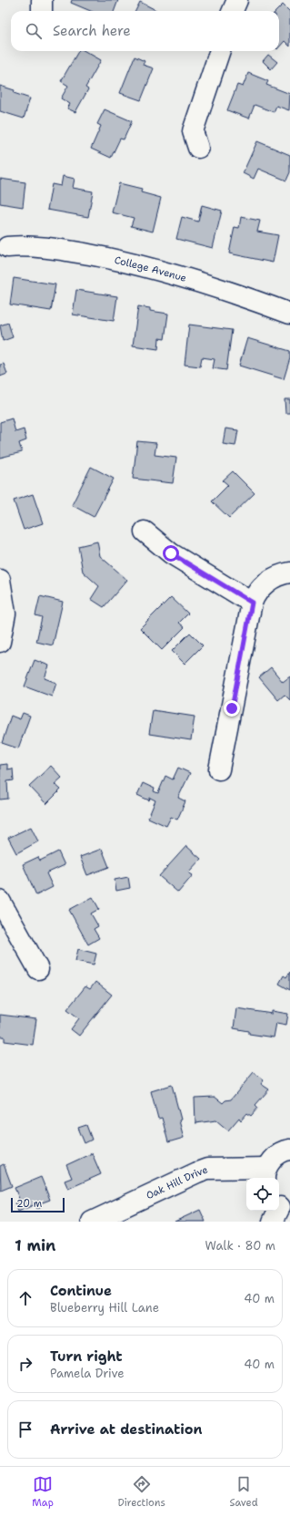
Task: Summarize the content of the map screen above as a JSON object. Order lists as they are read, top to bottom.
{
  "streets": {
    "street": ["College Avenue", "Oak Hill Drive"]
  },
  "scale_bar": "20 m",
  "page": {
    "search": "Search here",
    "scale": "20 m",
    "heading": ["1 min", "Walk · 80 m"],
    "list": [
      ["Continue", "Blueberry Hill Lane", "40 m"],
      ["Turn right", "Pamela Drive", "40 m"],
      "Arrive at destination"
    ],
    "nav": ["Map", "Directions", "Saved"]
  }
}
